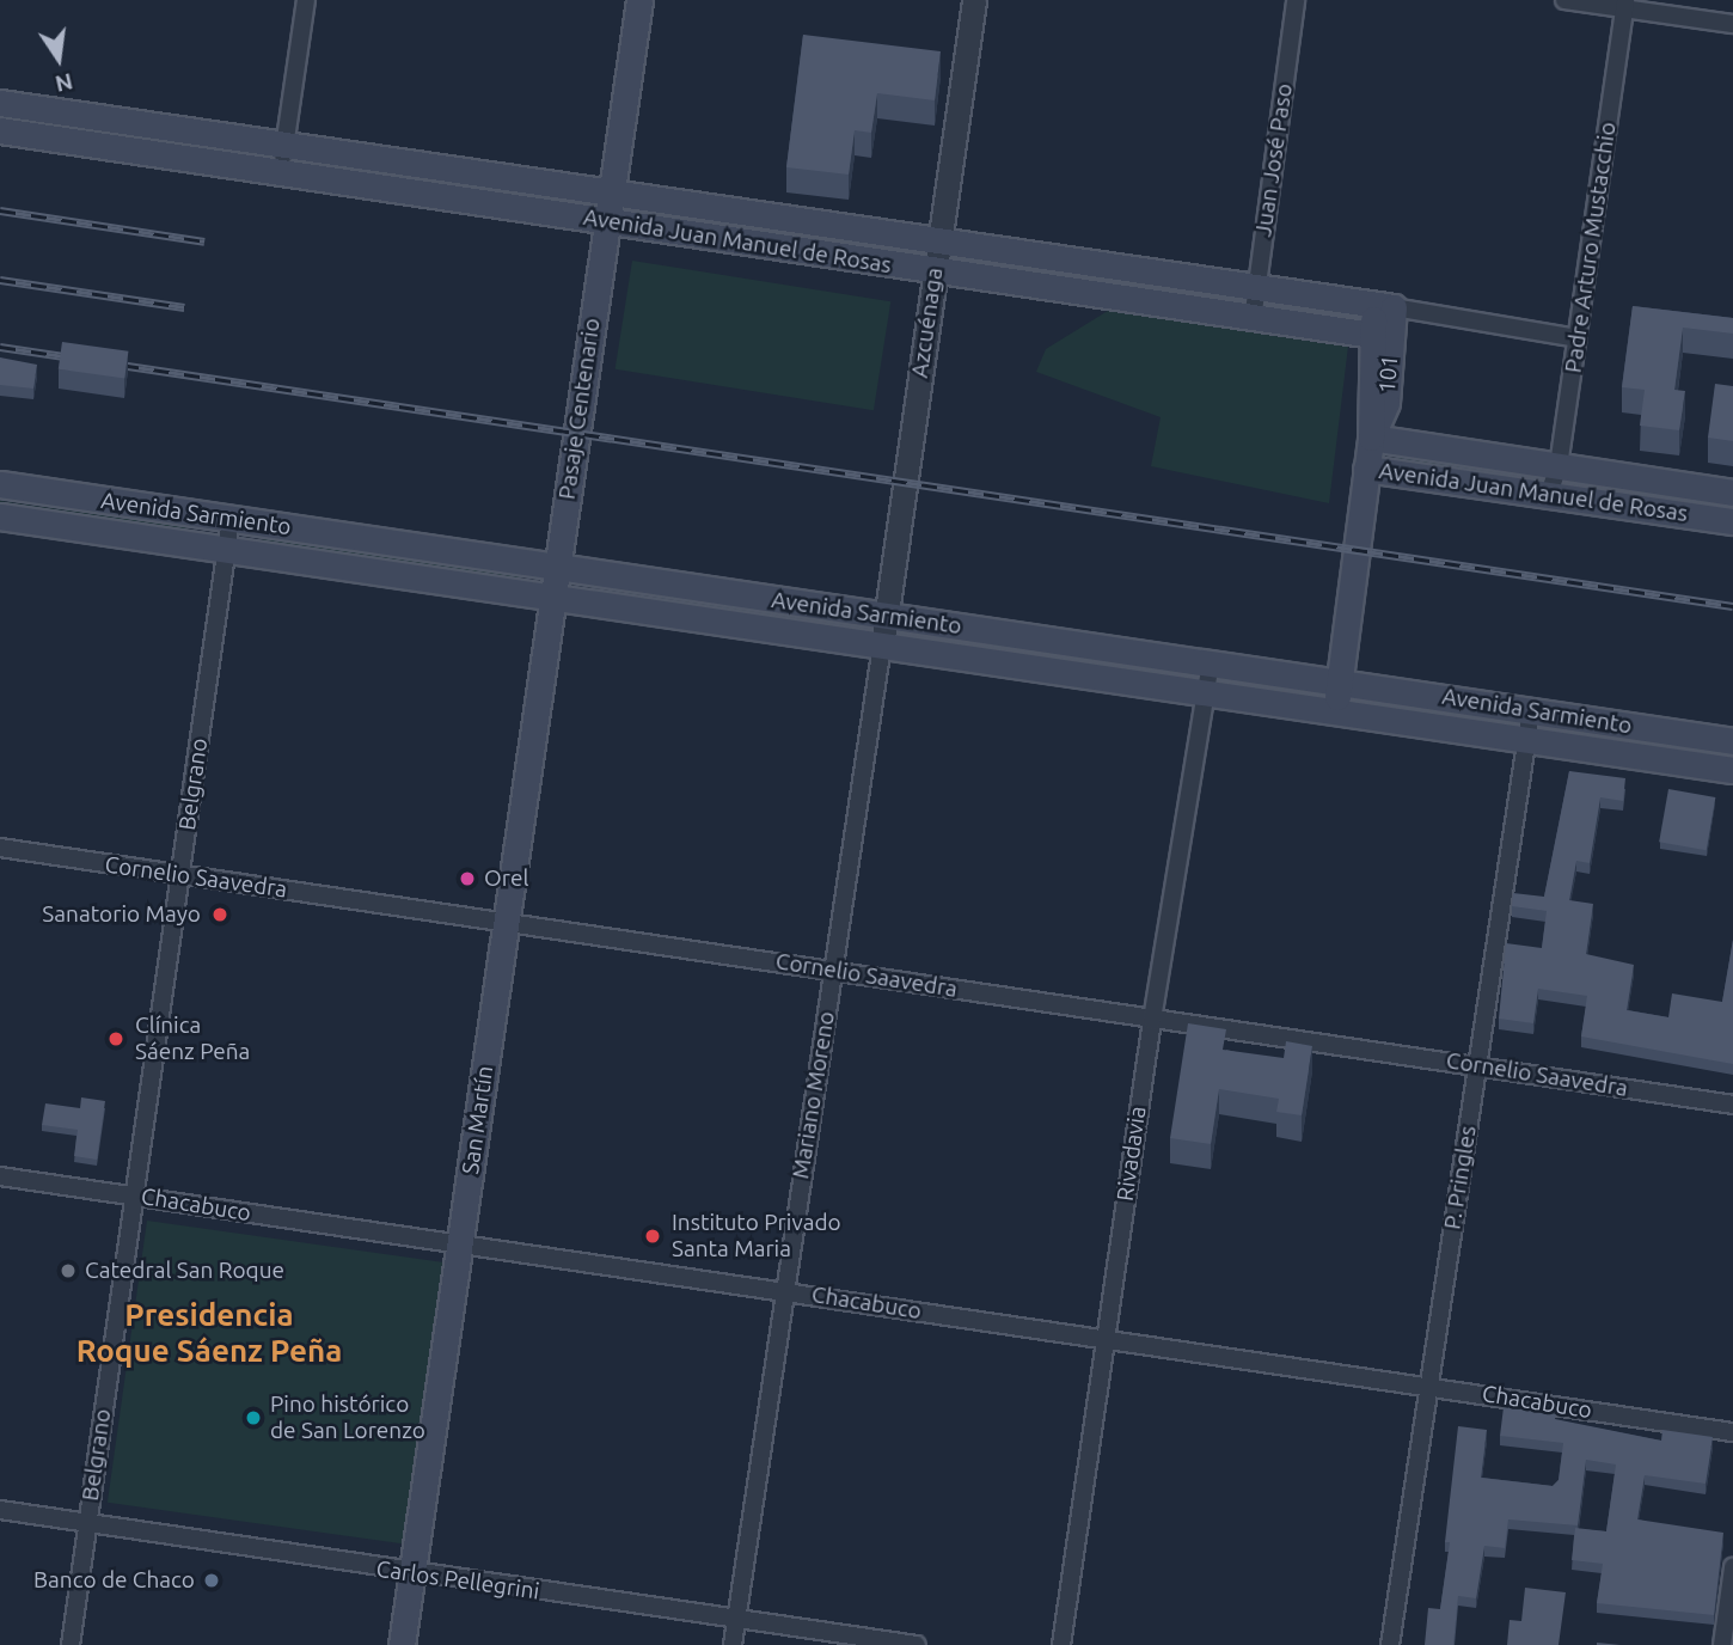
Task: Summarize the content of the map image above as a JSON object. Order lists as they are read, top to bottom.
{
  "streets": {
    "main road": [
      "Avenida Juan Manuel de Rosas",
      "101",
      "Pasaje Centenario",
      "Avenida Sarmiento",
      "San Martín"
    ],
    "street": [
      "Juan José Paso",
      "Padre Arturo Mustacchio",
      "Azcuénaga",
      "Belgrano",
      "Cornelio Saavedra",
      "Mariano Moreno",
      "Rivadavia",
      "P. Pringles",
      "Chacabuco",
      "Carlos Pellegrini"
    ]
  },
  "crossings": [
    ["Juan José Paso", "Avenida Juan Manuel de Rosas"],
    ["Avenida Juan Manuel de Rosas", "Padre Arturo Mustacchio"],
    ["Avenida Juan Manuel de Rosas", "Azcuénaga"],
    ["Avenida Juan Manuel de Rosas", "101"],
    ["Avenida Juan Manuel de Rosas", "Pasaje Centenario"],
    ["Azcuénaga", "Avenida Sarmiento"],
    ["Azcuénaga", "Mariano Moreno"],
    ["Pasaje Centenario", "Avenida Sarmiento"],
    ["Pasaje Centenario", "San Martín"],
    ["Avenida Sarmiento", "Belgrano"],
    ["Avenida Sarmiento", "Mariano Moreno"],
    ["Avenida Sarmiento", "San Martín"],
    ["Avenida Sarmiento", "Rivadavia"],
    ["Avenida Sarmiento", "P. Pringles"],
    ["Belgrano", "Cornelio Saavedra"],
    ["Belgrano", "Chacabuco"],
    ["Belgrano", "Carlos Pellegrini"],
    ["Cornelio Saavedra", "Mariano Moreno"],
    ["Cornelio Saavedra", "San Martín"],
    ["Cornelio Saavedra", "Rivadavia"],
    ["Cornelio Saavedra", "P. Pringles"],
    ["Mariano Moreno", "Chacabuco"],
    ["Mariano Moreno", "Carlos Pellegrini"],
    ["San Martín", "Chacabuco"],
    ["San Martín", "Carlos Pellegrini"],
    ["Rivadavia", "Chacabuco"],
    ["P. Pringles", "Chacabuco"]
  ],
  "districts": ["Presidencia Roque Sáenz Peña"],
  "places": [
    "Orel",
    "Sanatorio Mayo",
    "Clínica Sáenz Peña",
    "Instituto Privado Santa Maria",
    "Catedral San Roque",
    "Pino histórico de San Lorenzo",
    "Banco de Chaco"
  ],
  "north": "bottom"
}
